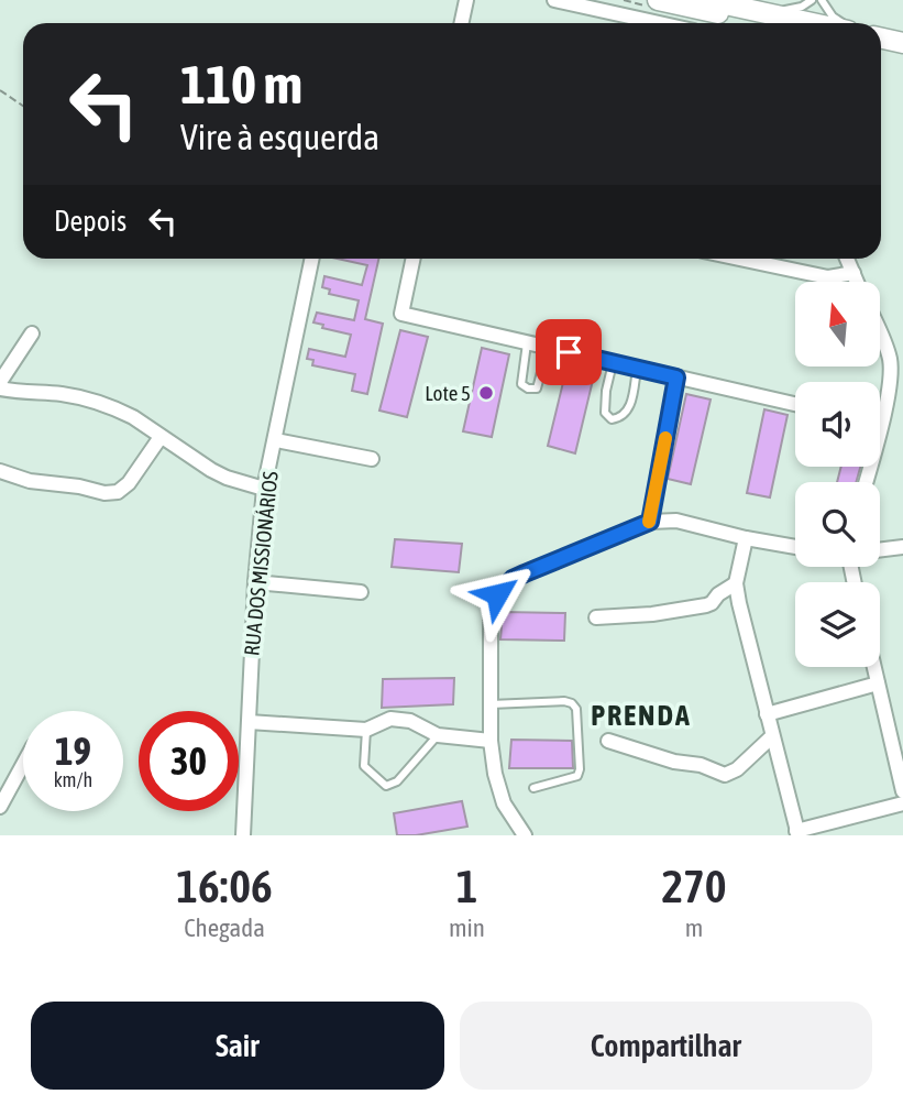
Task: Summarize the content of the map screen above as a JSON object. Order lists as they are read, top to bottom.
{
  "streets": {
    "street": ["RUA DOS MISSIONÁRIOS"]
  },
  "districts": ["PRENDA"],
  "places": ["Lote 5"],
  "north": "top",
  "page": {
    "turn": ["110 m", "Vire à esquerda"],
    "then": "Depois",
    "speed": "19 km/h",
    "limit": "30",
    "eta": [
      "16:06",
      "Chegada",
      "1",
      "min",
      "270",
      "m"
    ],
    "buttons": ["Sair", "Compartilhar"]
  }
}
